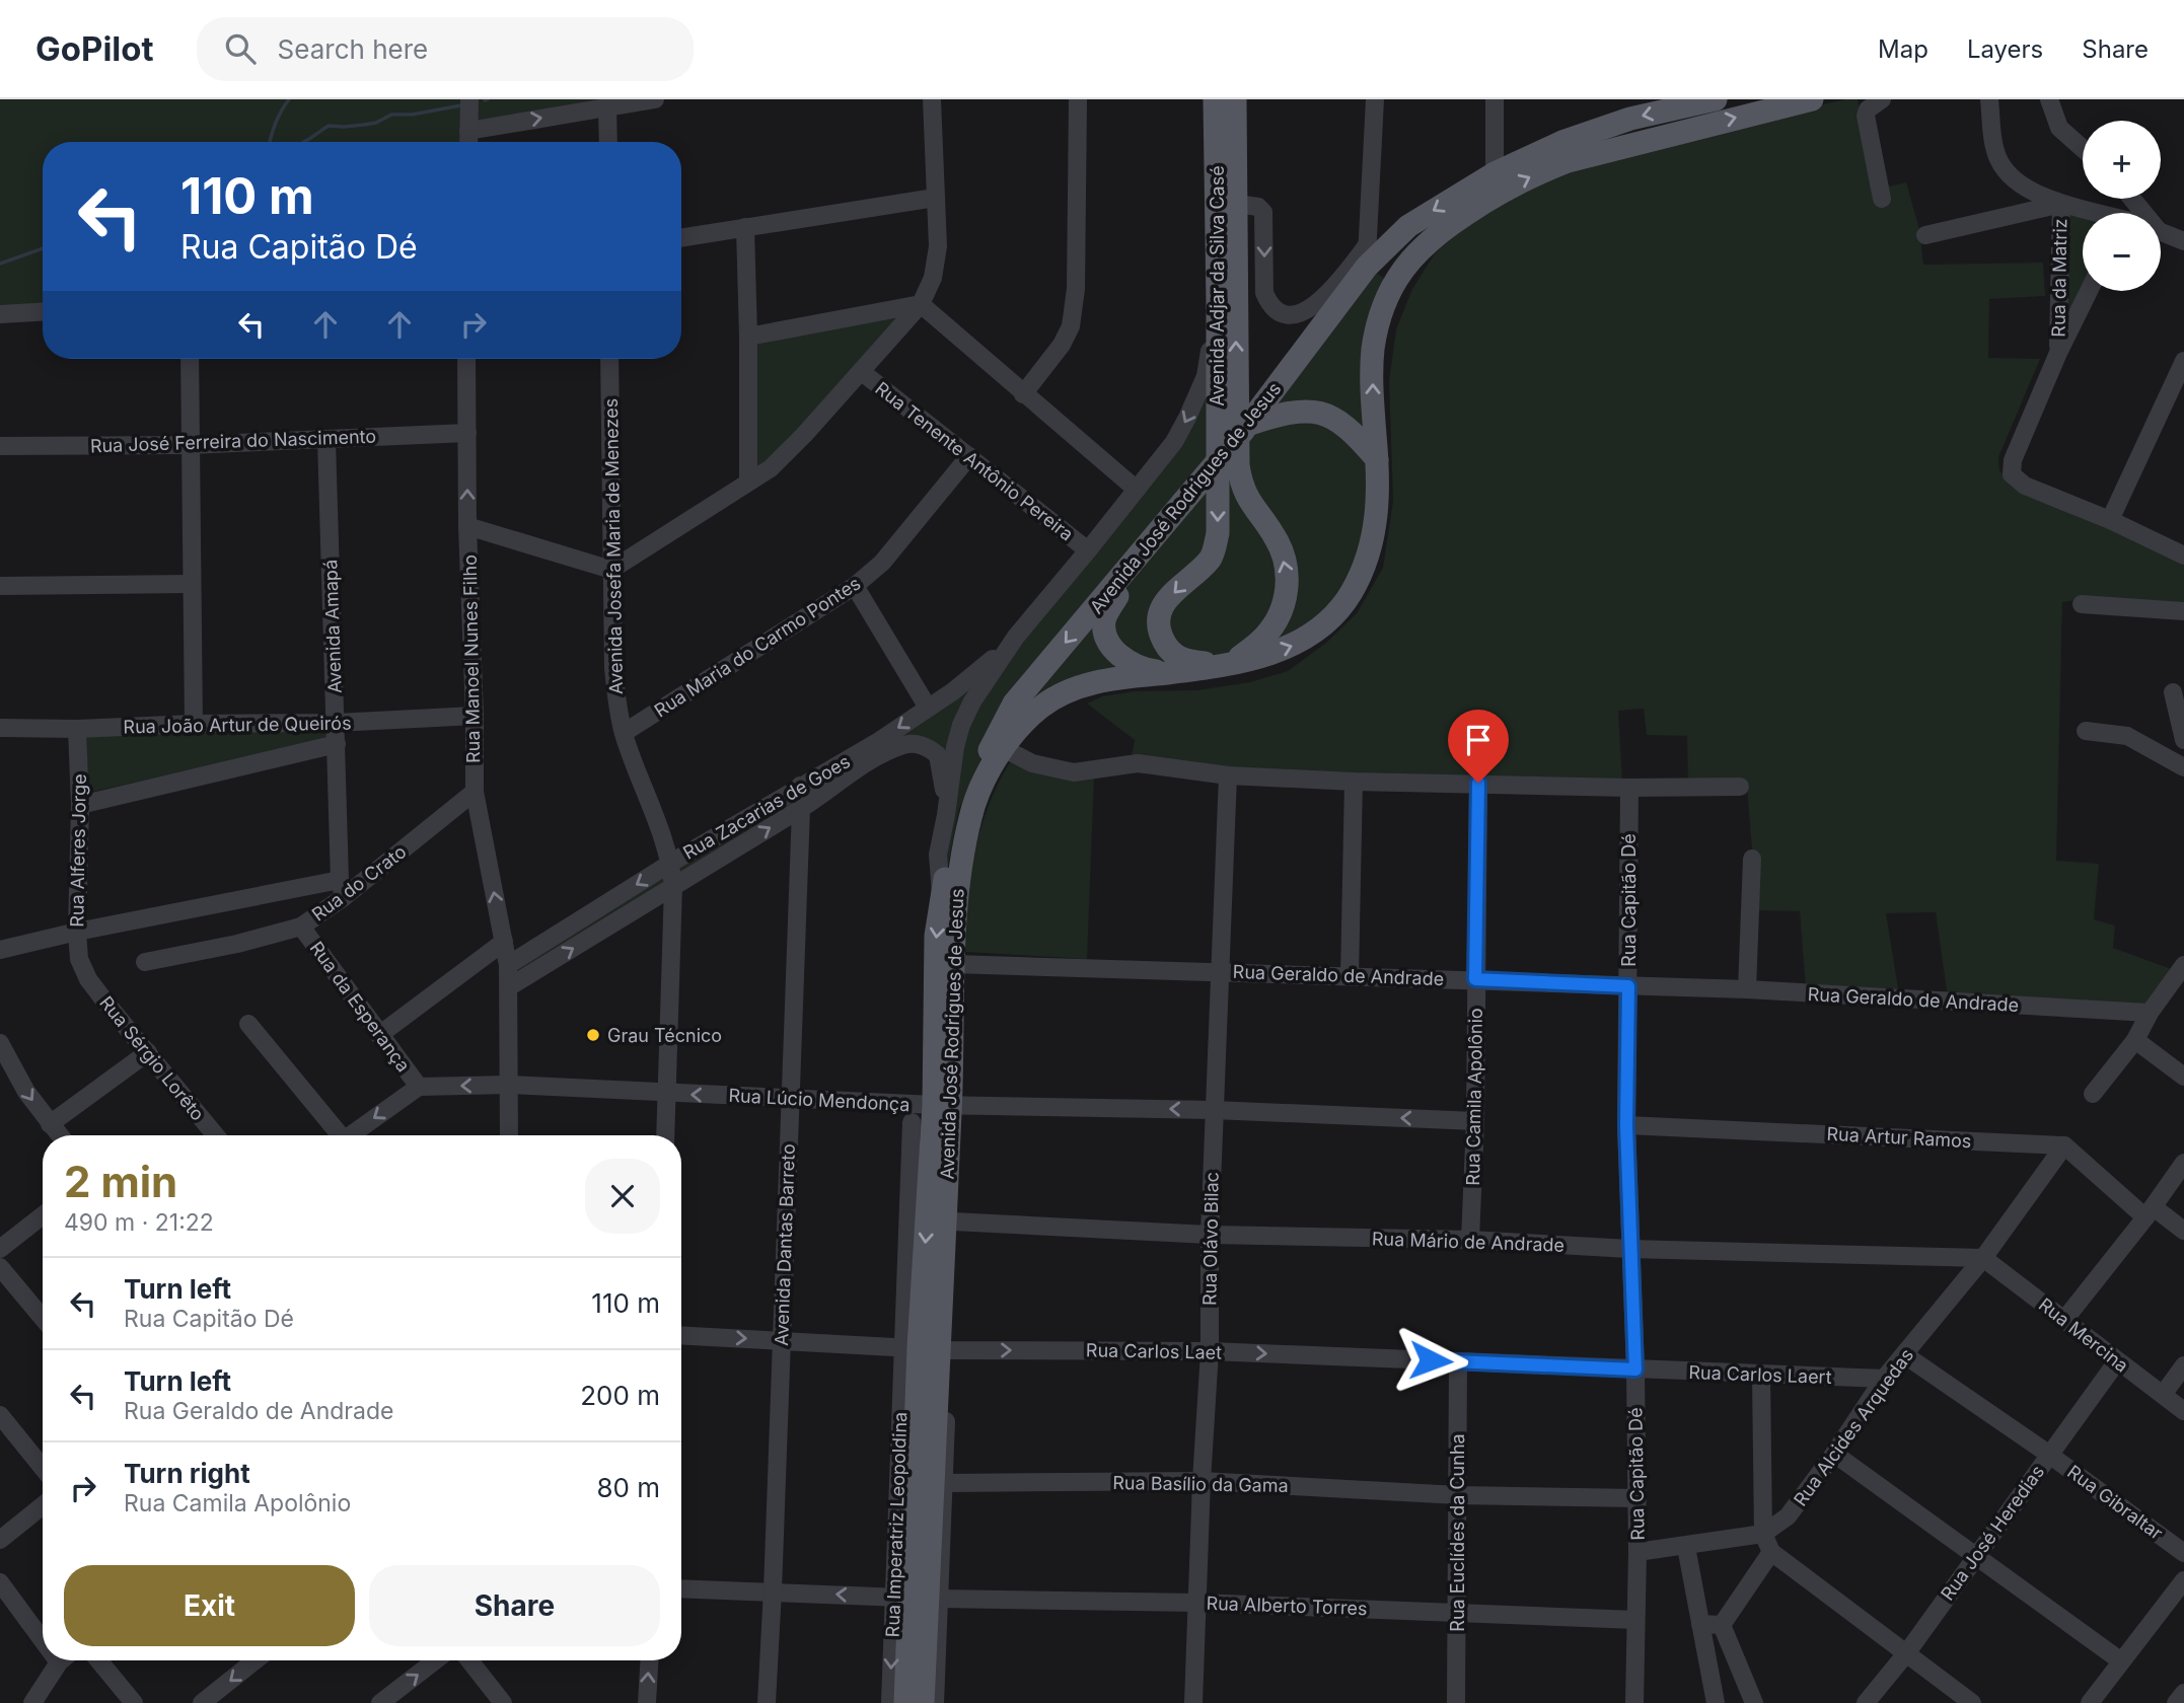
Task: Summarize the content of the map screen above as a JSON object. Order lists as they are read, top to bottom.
{
  "streets": {
    "main road": ["Avenida Adjar da Silva Casé", "Avenida José Rodrigues de Jesus"],
    "street": [
      "Rua da Matriz",
      "Rua José Ferreira do Nascimento",
      "Rua Tenente Antônio Pereira",
      "Avenida Josefa Maria de Menezes",
      "Avenida Amapá",
      "Rua Maria do Carmo Pontes",
      "Rua Manoel Nunes Filho",
      "Rua João Artur de Queirós",
      "Rua Zacarias de Goes",
      "Rua Alferes Jorge",
      "Rua do Crato",
      "Rua Capitão Dé",
      "Rua Geraldo de Andrade",
      "Rua da Esperança",
      "Rua Sérgio Lorêto",
      "Rua Camila Apolônio",
      "Rua Lúcio Mendonça",
      "Rua Artur Ramos",
      "Rua Olávo Bilac",
      "Rua Mário de Andrade",
      "Avenida Dantas Barreto",
      "Rua Mercina",
      "Rua Carlos Laet",
      "Rua Carlos Laert",
      "Rua Alcides Arquedas",
      "Rua Basílio da Gama",
      "Rua Gibraltar",
      "Rua Imperatriz Leopoldina",
      "Rua Euclídes da Cunha",
      "Rua José Heredias",
      "Rua Alberto Torres"
    ]
  },
  "crossings": [
    ["Avenida Adjar da Silva Casé", "Avenida José Rodrigues de Jesus"],
    ["Rua José Ferreira do Nascimento", "Avenida Amapá"],
    ["Rua José Ferreira do Nascimento", "Rua Manoel Nunes Filho"],
    ["Rua Tenente Antônio Pereira", "Rua Maria do Carmo Pontes"],
    ["Avenida José Rodrigues de Jesus", "Rua Geraldo de Andrade"],
    ["Avenida José Rodrigues de Jesus", "Rua Lúcio Mendonça"],
    ["Avenida José Rodrigues de Jesus", "Rua Mário de Andrade"],
    ["Avenida José Rodrigues de Jesus", "Rua Carlos Laet"],
    ["Avenida José Rodrigues de Jesus", "Rua Basílio da Gama"],
    ["Avenida José Rodrigues de Jesus", "Rua Imperatriz Leopoldina"],
    ["Avenida José Rodrigues de Jesus", "Rua Alberto Torres"],
    ["Avenida Josefa Maria de Menezes", "Rua Maria do Carmo Pontes"],
    ["Avenida Josefa Maria de Menezes", "Rua Zacarias de Goes"],
    ["Avenida Josefa Maria de Menezes", "Rua Lúcio Mendonça"],
    ["Avenida Amapá", "Rua João Artur de Queirós"],
    ["Avenida Amapá", "Rua do Crato"],
    ["Rua Manoel Nunes Filho", "Rua João Artur de Queirós"],
    ["Rua Manoel Nunes Filho", "Rua Zacarias de Goes"],
    ["Rua Manoel Nunes Filho", "Rua do Crato"],
    ["Rua Manoel Nunes Filho", "Rua Lúcio Mendonça"],
    ["Rua João Artur de Queirós", "Rua Alferes Jorge"],
    ["Rua Zacarias de Goes", "Avenida Dantas Barreto"],
    ["Rua Alferes Jorge", "Rua Sérgio Lorêto"],
    ["Rua do Crato", "Rua da Esperança"],
    ["Rua Capitão Dé", "Rua Geraldo de Andrade"],
    ["Rua Capitão Dé", "Rua Artur Ramos"],
    ["Rua Capitão Dé", "Rua Mário de Andrade"],
    ["Rua Capitão Dé", "Rua Carlos Laet"],
    ["Rua Capitão Dé", "Rua Carlos Laert"],
    ["Rua Capitão Dé", "Rua Alcides Arquedas"],
    ["Rua Capitão Dé", "Rua Basílio da Gama"],
    ["Rua Capitão Dé", "Rua Alberto Torres"],
    ["Rua Geraldo de Andrade", "Rua Camila Apolônio"],
    ["Rua Geraldo de Andrade", "Rua Olávo Bilac"],
    ["Rua da Esperança", "Rua Lúcio Mendonça"],
    ["Rua Camila Apolônio", "Rua Lúcio Mendonça"],
    ["Rua Camila Apolônio", "Rua Mário de Andrade"],
    ["Rua Lúcio Mendonça", "Rua Olávo Bilac"],
    ["Rua Lúcio Mendonça", "Avenida Dantas Barreto"],
    ["Rua Artur Ramos", "Rua Alcides Arquedas"],
    ["Rua Olávo Bilac", "Rua Mário de Andrade"],
    ["Rua Olávo Bilac", "Rua Carlos Laet"],
    ["Rua Olávo Bilac", "Rua Basílio da Gama"],
    ["Rua Olávo Bilac", "Rua Alberto Torres"],
    ["Rua Mário de Andrade", "Rua Mercina"],
    ["Rua Mário de Andrade", "Rua Alcides Arquedas"],
    ["Avenida Dantas Barreto", "Rua Carlos Laet"],
    ["Rua Mercina", "Rua Alcides Arquedas"],
    ["Rua Mercina", "Rua José Heredias"],
    ["Rua Carlos Laet", "Rua Carlos Laert"],
    ["Rua Carlos Laet", "Rua Euclídes da Cunha"],
    ["Rua Carlos Laert", "Rua Alcides Arquedas"],
    ["Rua Alcides Arquedas", "Rua Gibraltar"],
    ["Rua Basílio da Gama", "Rua Euclídes da Cunha"],
    ["Rua Gibraltar", "Rua José Heredias"],
    ["Rua Euclídes da Cunha", "Rua Alberto Torres"]
  ],
  "one_way": ["Rua Lúcio Mendonça", "Rua Carlos Laet", "Rua Imperatriz Leopoldina"],
  "places": ["Grau Técnico"],
  "page": {
    "header": "GoPilot",
    "search": "Search here",
    "nav": ["Map", "Layers", "Share"],
    "map_buttons": ["+", "−"],
    "turn": ["110 m", "Rua Capitão Dé"],
    "heading": ["2 min", "490 m · 21:22"],
    "list": [
      {
        "name": "Turn left",
        "note": "Rua Capitão Dé",
        "value": "110 m"
      },
      {
        "name": "Turn left",
        "note": "Rua Geraldo de Andrade",
        "value": "200 m"
      },
      {
        "name": "Turn right",
        "note": "Rua Camila Apolônio",
        "value": "80 m"
      }
    ],
    "buttons": ["Exit", "Share"]
  }
}
